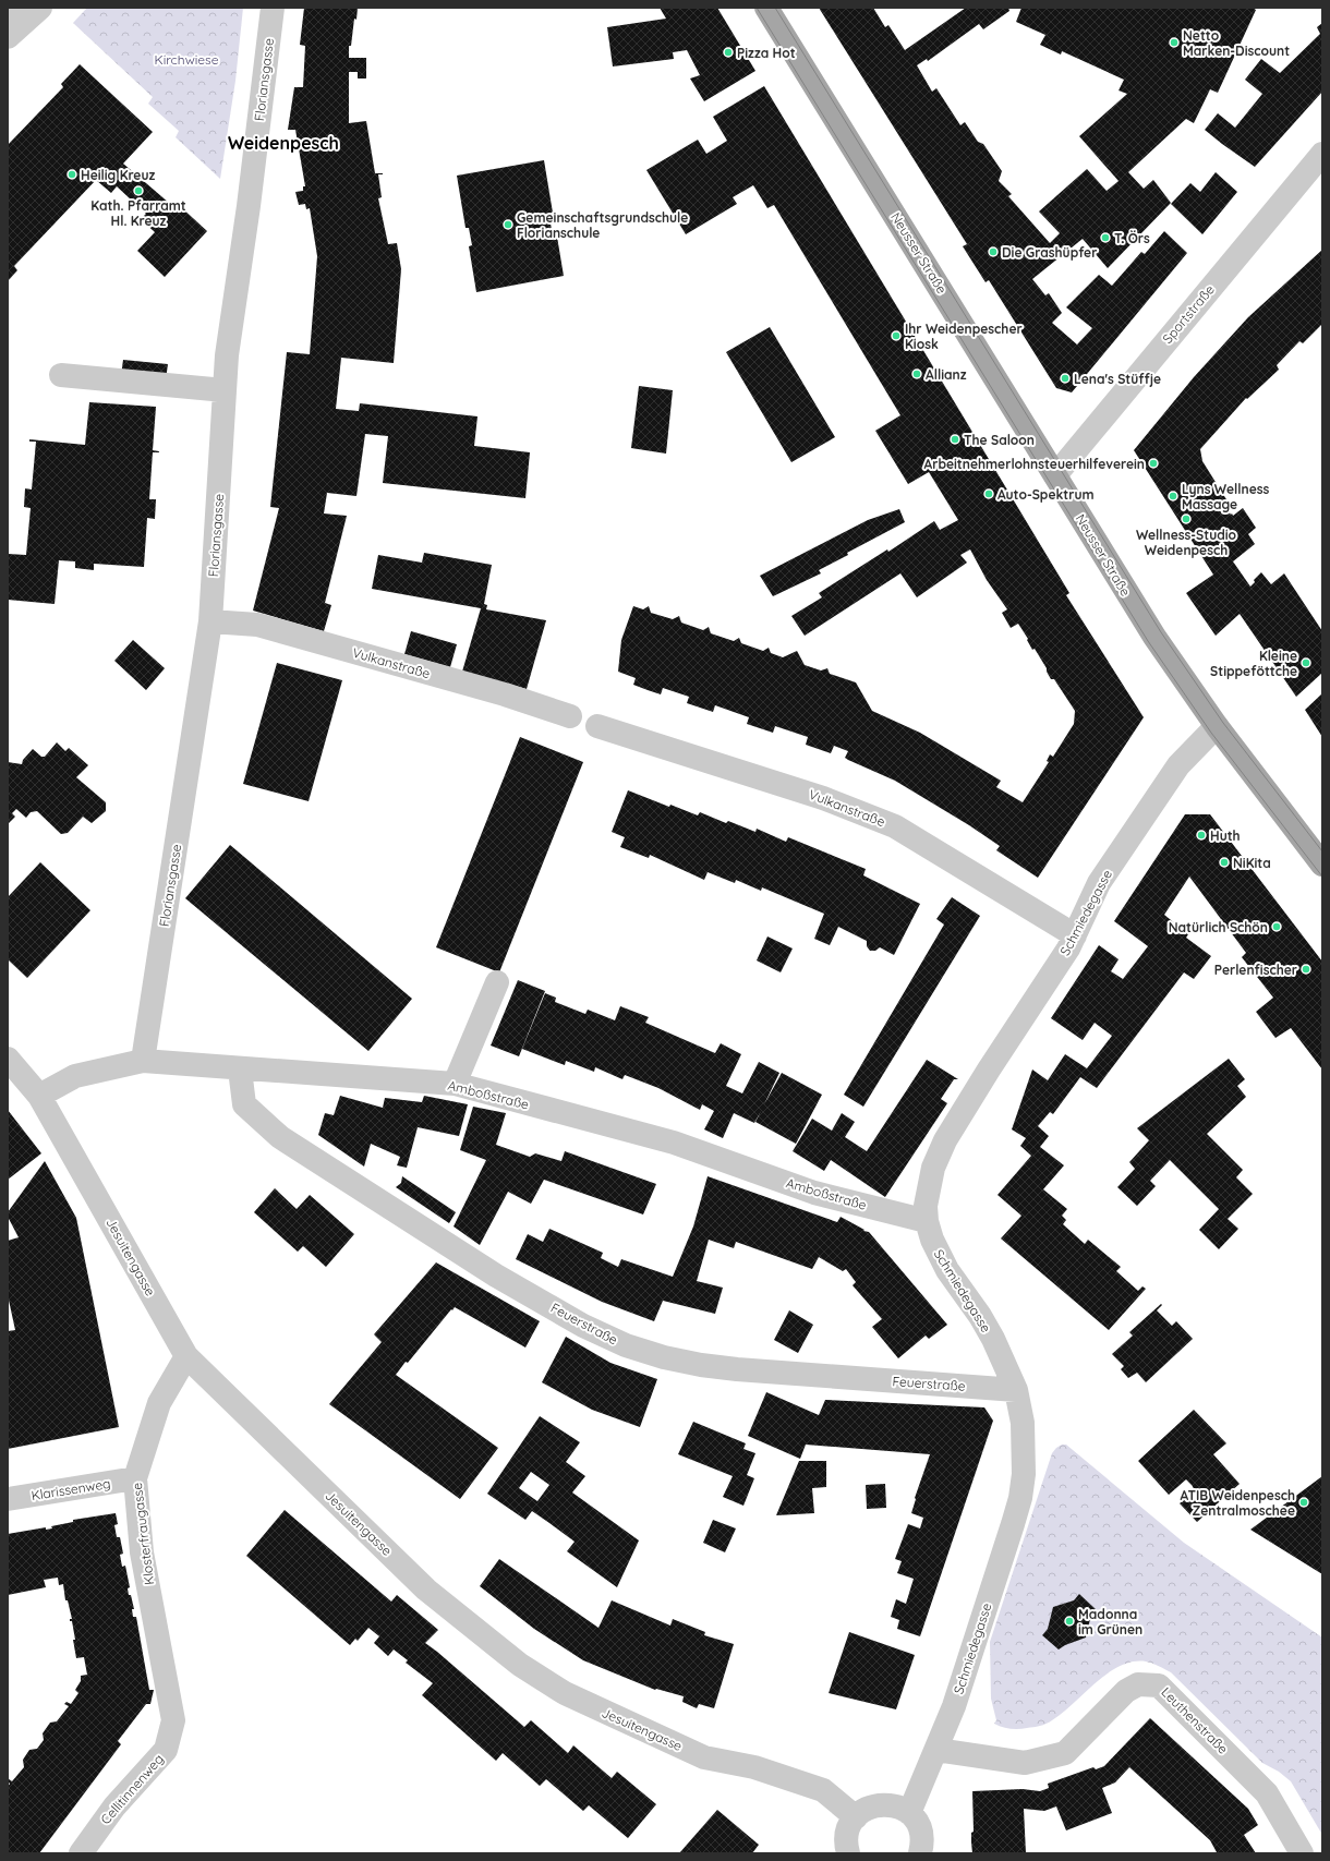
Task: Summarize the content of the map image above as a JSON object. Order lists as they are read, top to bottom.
{
  "streets": {
    "main road": ["Neusser Straße"],
    "street": [
      "Floriansgasse",
      "Sportstraße",
      "Vulkanstraße",
      "Schmiedegasse",
      "Amboßstraße",
      "Jesuitengasse",
      "Feuerstraße",
      "Klarissenweg",
      "Klosterfraugasse",
      "Leuthenstraße",
      "Cellitinnenweg"
    ]
  },
  "crossings": [
    ["Floriansgasse", "Vulkanstraße"],
    ["Floriansgasse", "Amboßstraße"],
    ["Neusser Straße", "Sportstraße"],
    ["Neusser Straße", "Schmiedegasse"],
    ["Vulkanstraße", "Schmiedegasse"],
    ["Schmiedegasse", "Amboßstraße"],
    ["Schmiedegasse", "Feuerstraße"],
    ["Schmiedegasse", "Leuthenstraße"],
    ["Amboßstraße", "Jesuitengasse"],
    ["Amboßstraße", "Feuerstraße"],
    ["Jesuitengasse", "Klosterfraugasse"],
    ["Klarissenweg", "Klosterfraugasse"],
    ["Klosterfraugasse", "Cellitinnenweg"]
  ],
  "districts": ["Weidenpesch"],
  "parks": ["Kirchwiese"],
  "places": [
    "Netto Marken-Discount",
    "Pizza Hot",
    "Heilig Kreuz",
    "Kath. Pfarramt Hl. Kreuz",
    "Gemeinschaftsgrundschule Florianschule",
    "T. Örs",
    "Die Grashüpfer",
    "Ihr Weidenpescher Kiosk",
    "Allianz",
    "Lena's Stüffje",
    "The Saloon",
    "Arbeitnehmerlohnsteuerhilfeverein",
    "Auto-Spektrum",
    "Lyns Wellness Massage",
    "Wellness-Studio Weidenpesch",
    "Kleine Stippeföttche",
    "Huth",
    "NiKita",
    "Natürlich Schön",
    "Perlenfischer",
    "ATIB Weidenpesch Zentralmoschee",
    "Madonna im Grünen"
  ]
}
